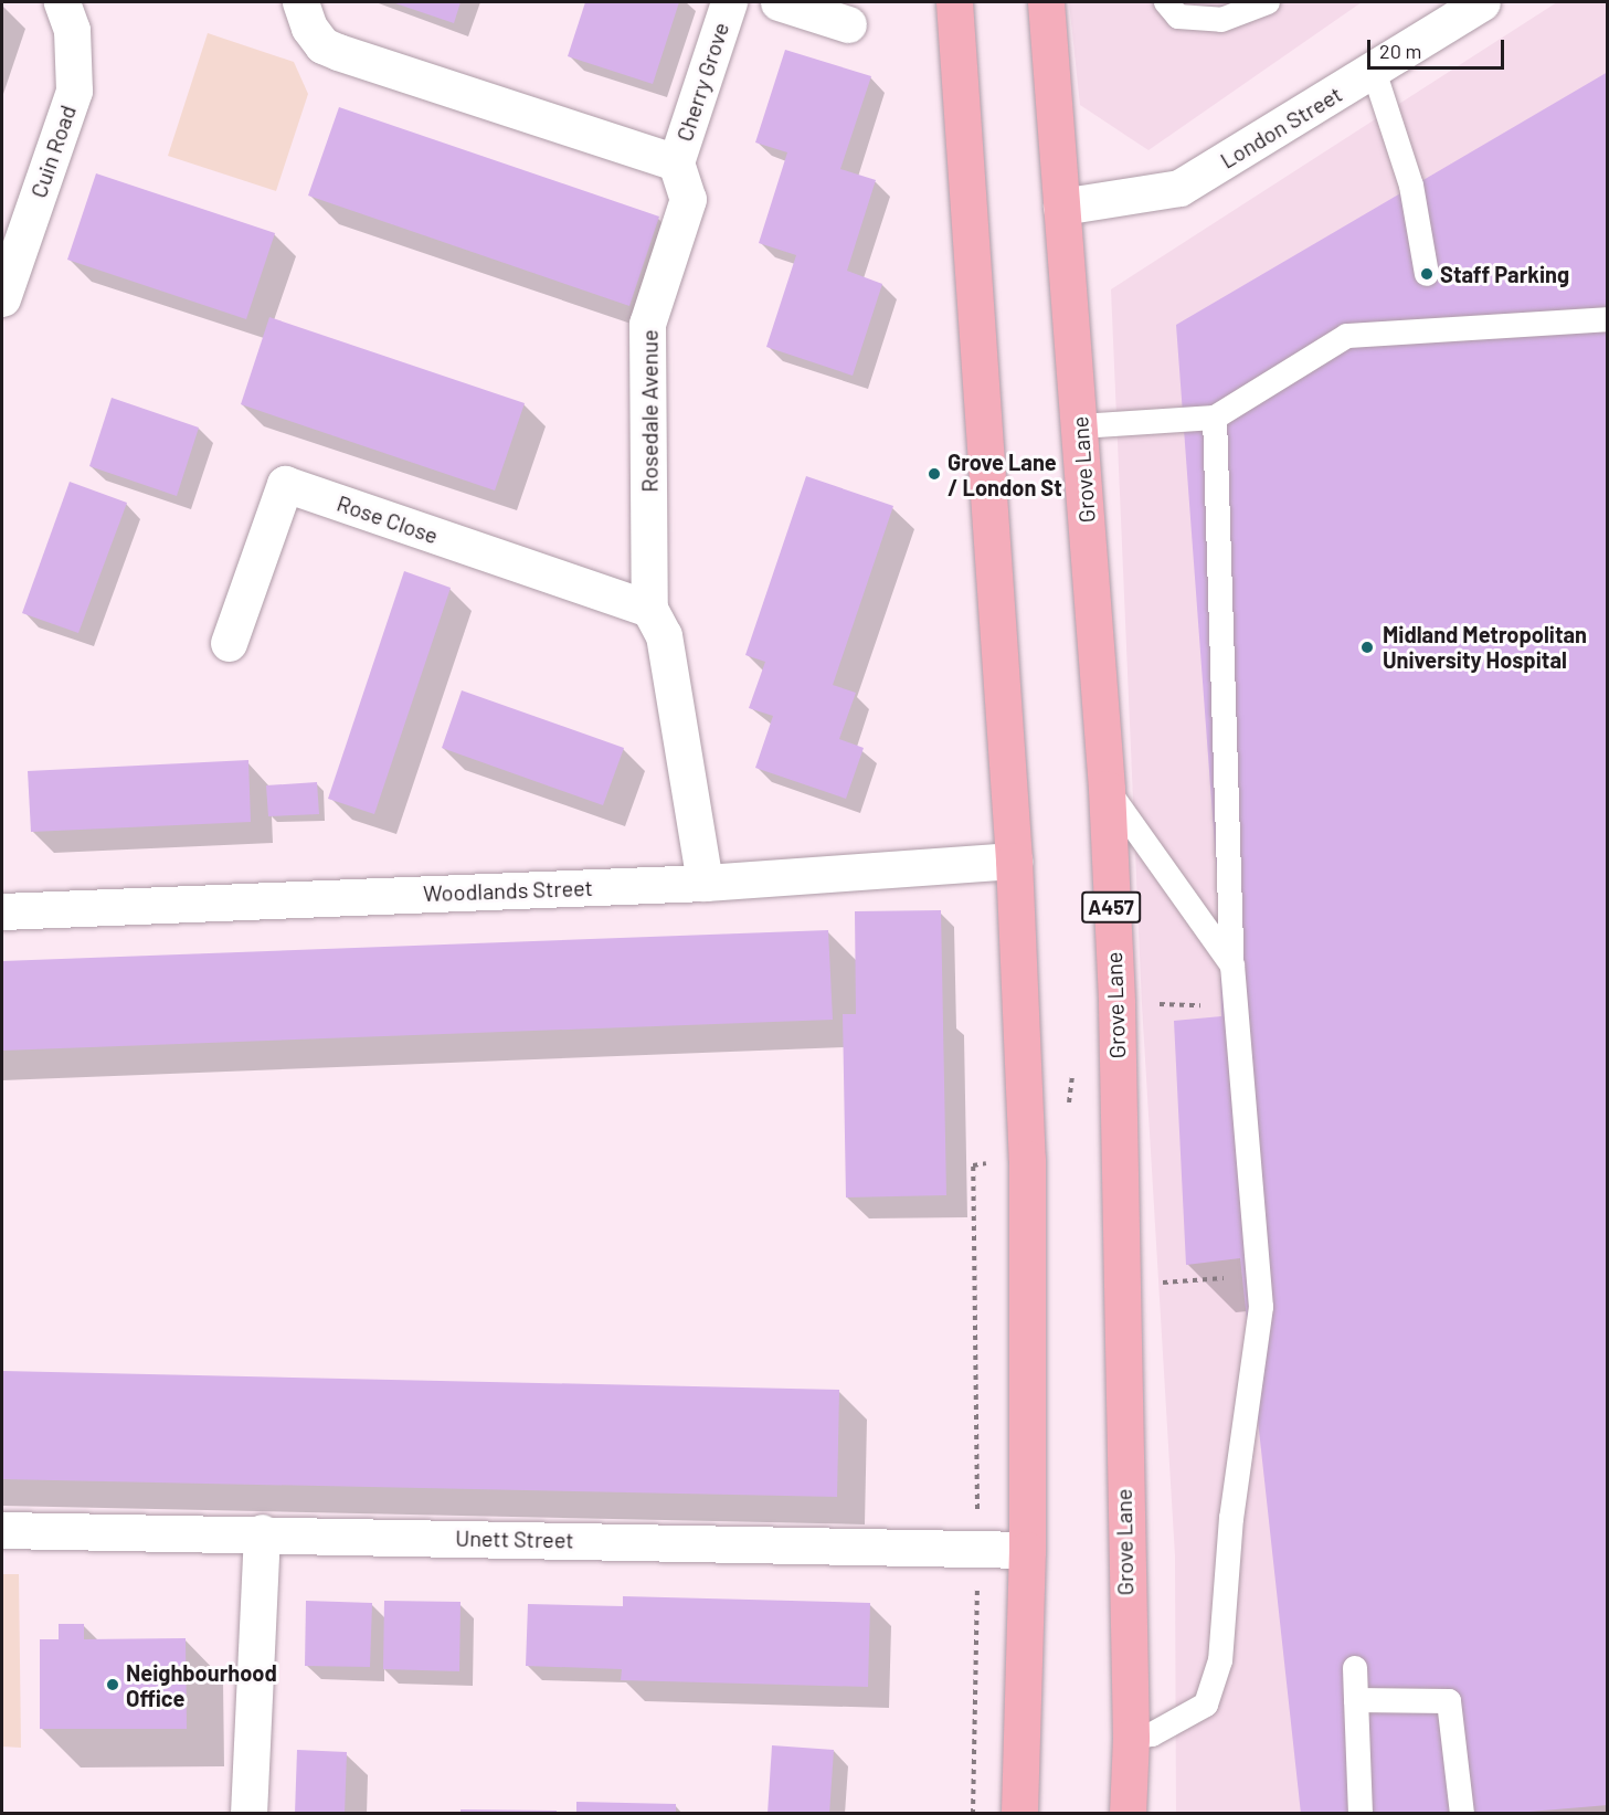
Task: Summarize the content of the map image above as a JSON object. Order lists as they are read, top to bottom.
{
  "streets": {
    "main road": ["Grove Lane", "A457"],
    "street": [
      "Cherry Grove",
      "London Street",
      "Cuin Road",
      "Rosedale Avenue",
      "Rose Close",
      "Woodlands Street",
      "Unett Street"
    ]
  },
  "crossings": [
    ["Cherry Grove", "Rosedale Avenue"],
    ["London Street", "Grove Lane"],
    ["Rosedale Avenue", "Rose Close"],
    ["Rosedale Avenue", "Woodlands Street"]
  ],
  "places": [
    "Staff Parking",
    "Grove Lane / London St",
    "Midland Metropolitan University Hospital",
    "Neighbourhood Office"
  ],
  "scale_bar": "20 m"
}
